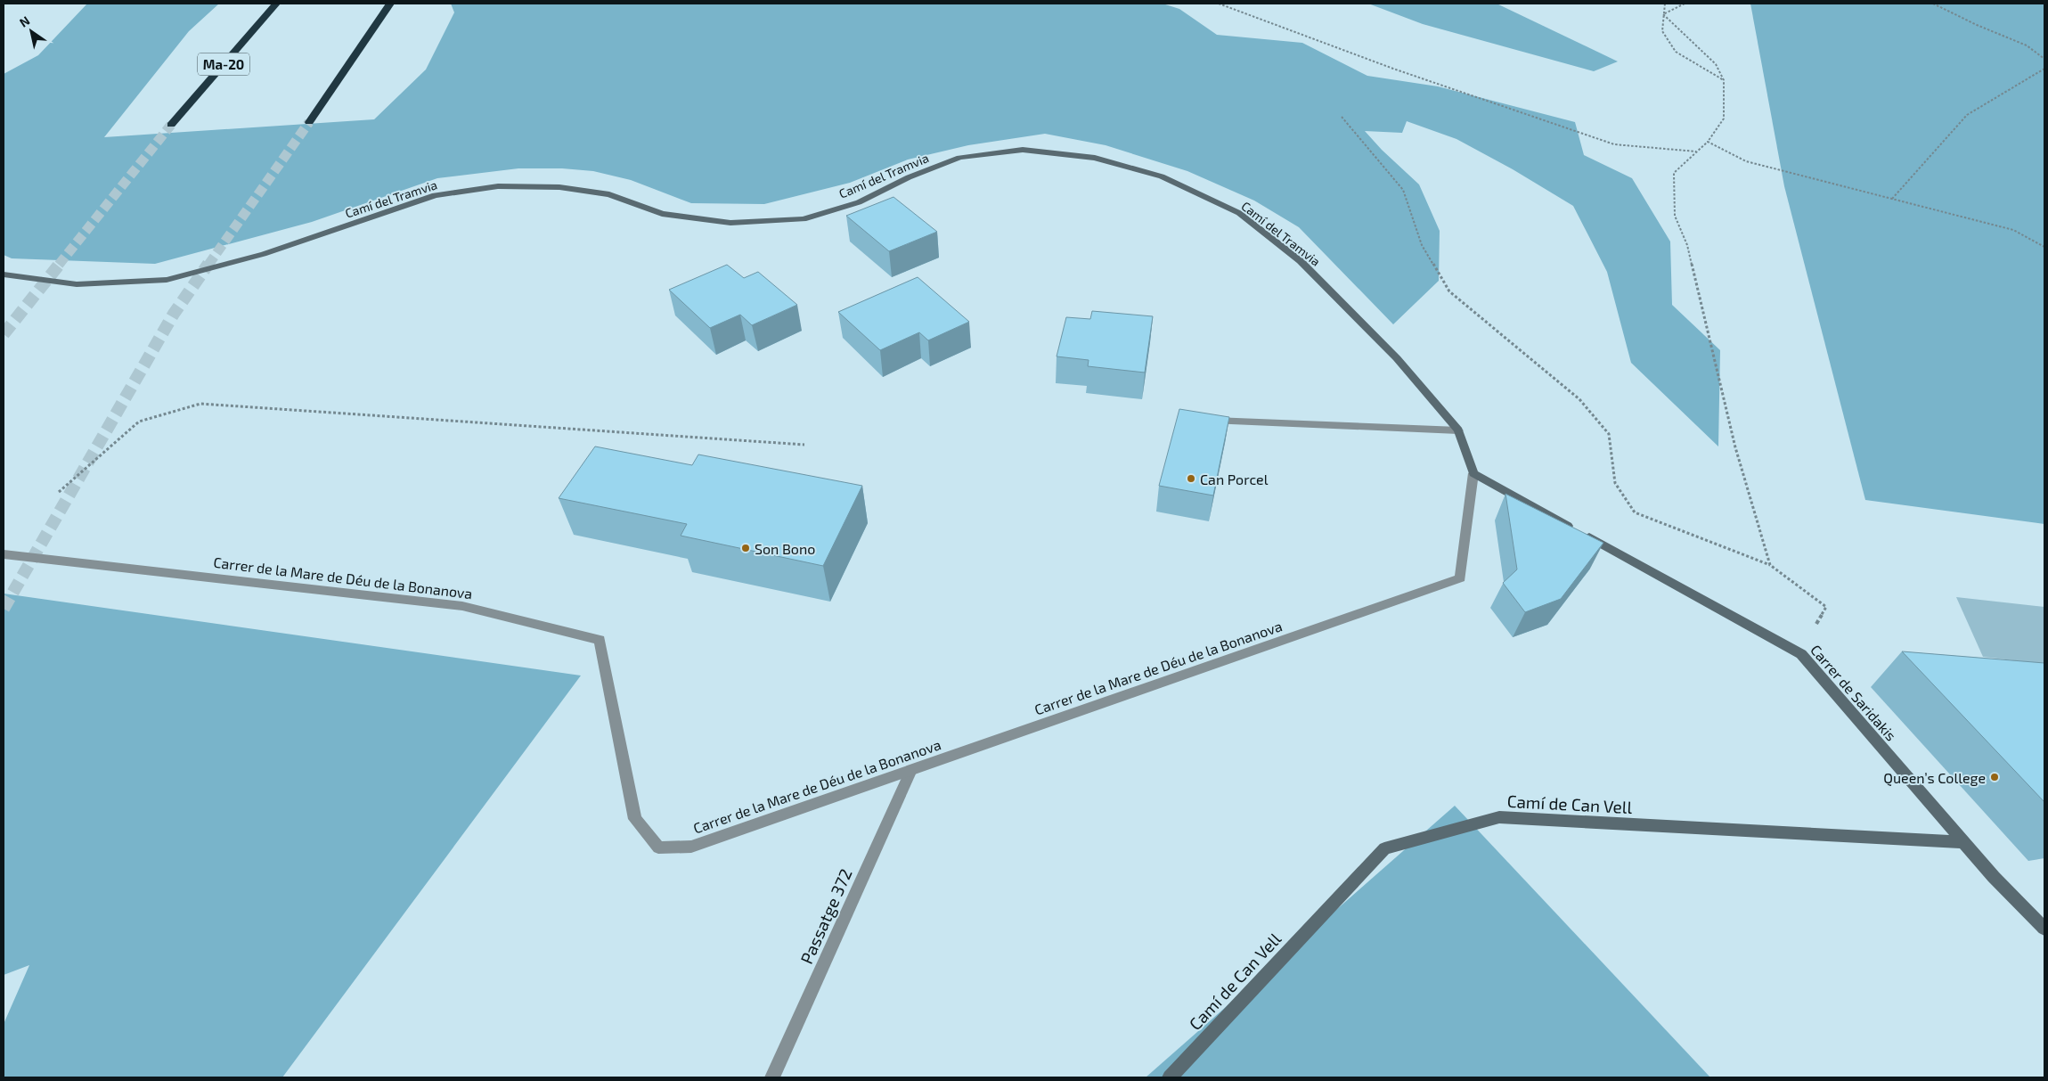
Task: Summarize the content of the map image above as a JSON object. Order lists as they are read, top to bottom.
{
  "streets": {
    "highway": ["Ma-20"],
    "street": [
      "Camí del Tramvia",
      "Carrer de la Mare de Déu de la Bonanova",
      "Carrer de Saridakis",
      "Camí de Can Vell",
      "Passatge 372"
    ]
  },
  "crossings": [
    ["Camí del Tramvia", "Carrer de la Mare de Déu de la Bonanova"],
    ["Camí del Tramvia", "Carrer de Saridakis"],
    ["Carrer de la Mare de Déu de la Bonanova", "Carrer de Saridakis"],
    ["Carrer de la Mare de Déu de la Bonanova", "Passatge 372"],
    ["Carrer de Saridakis", "Camí de Can Vell"]
  ],
  "places": ["Can Porcel", "Son Bono", "Queen’s College"],
  "north": "top left"
}
